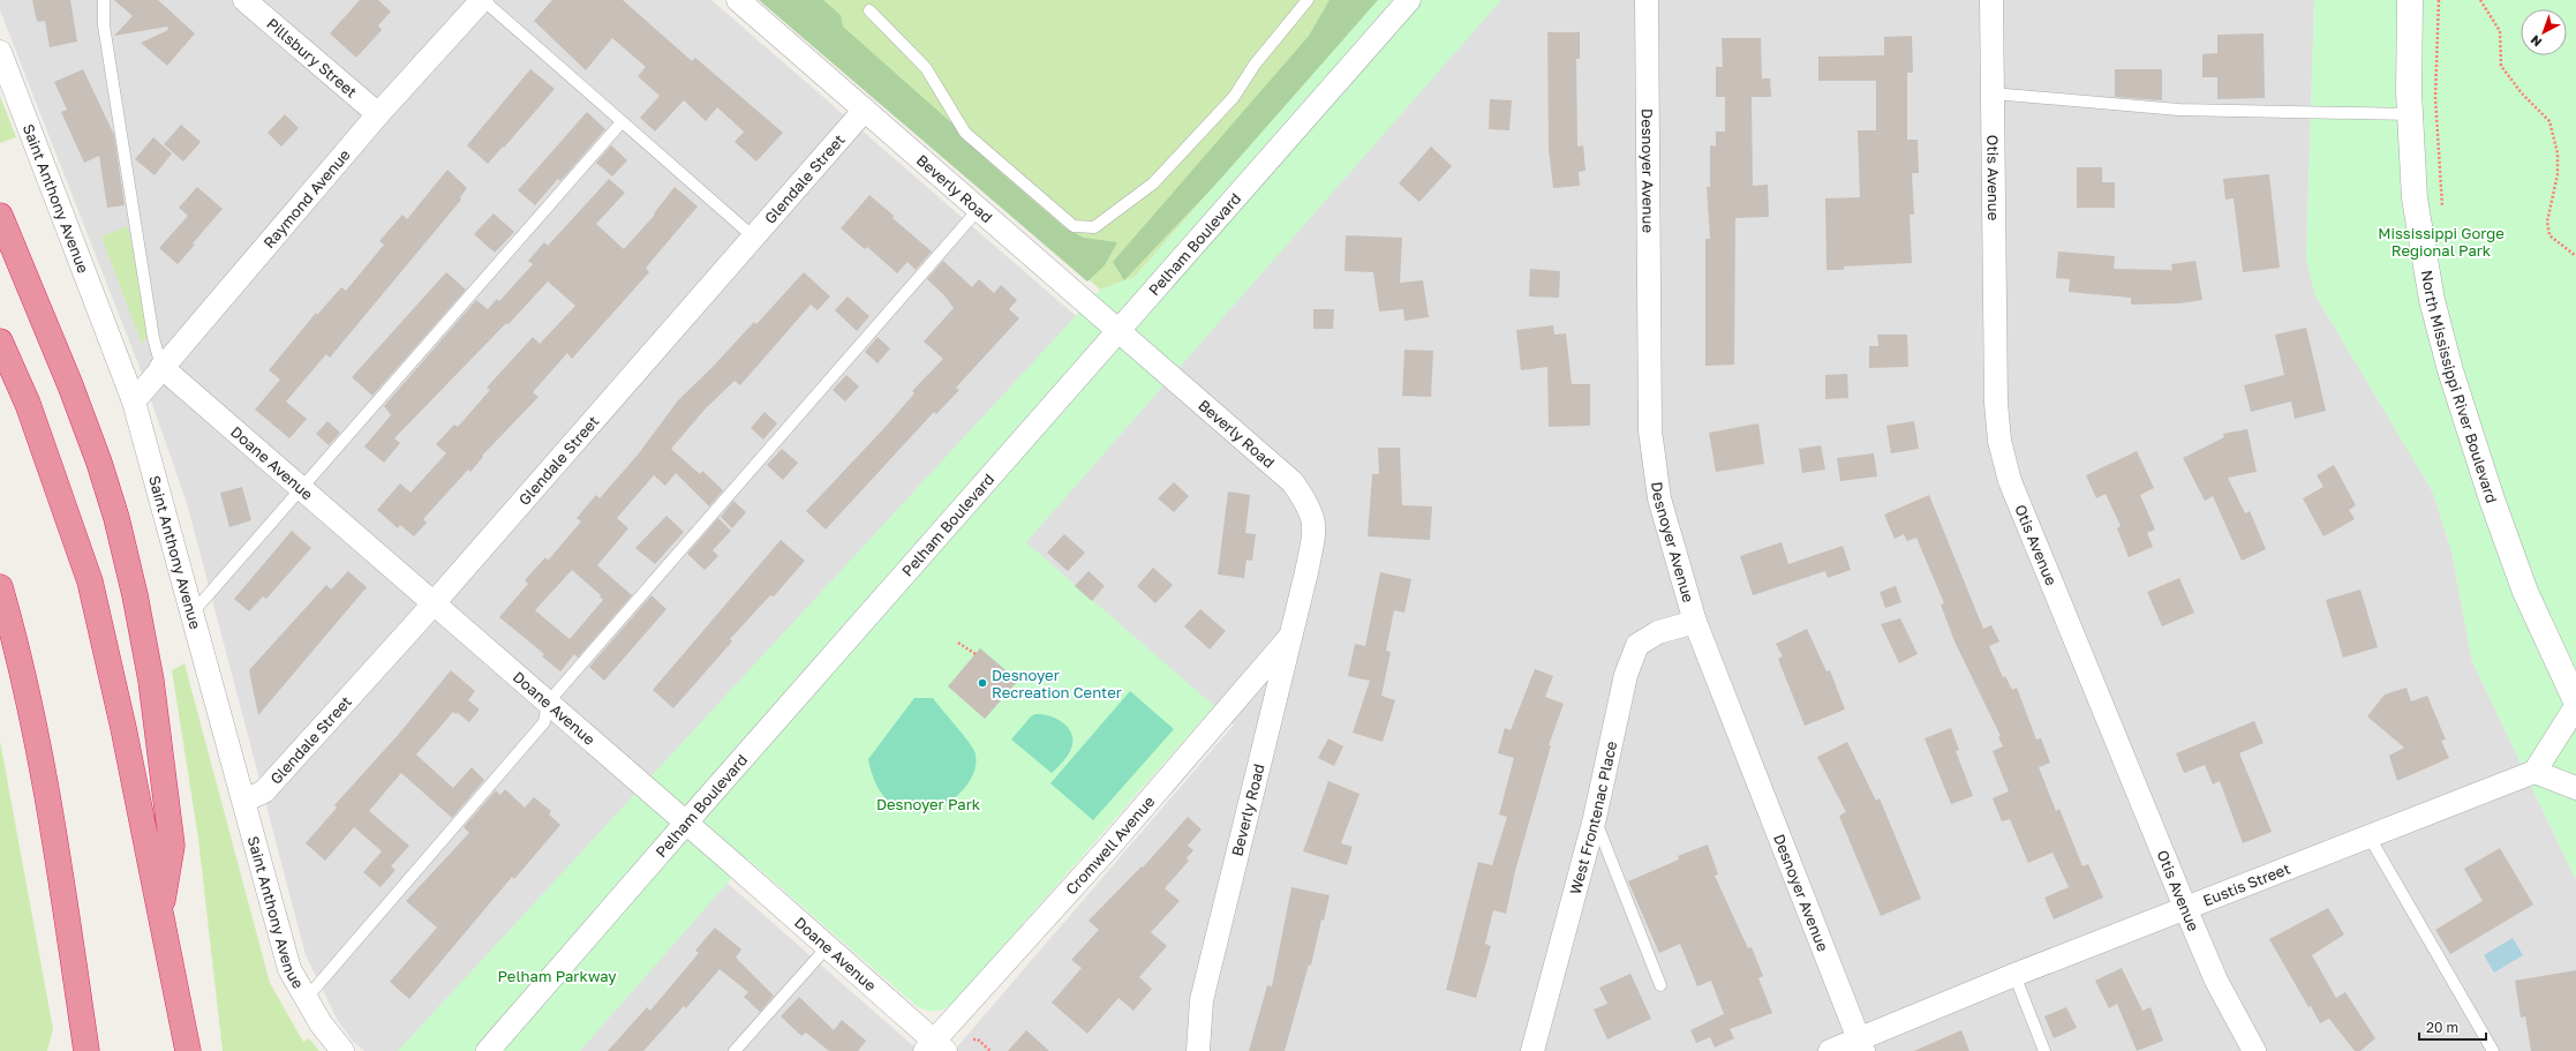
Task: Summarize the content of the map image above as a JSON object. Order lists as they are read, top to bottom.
{
  "streets": {
    "street": [
      "Pillsbury Street",
      "Desnoyer Avenue",
      "Otis Avenue",
      "Glendale Street",
      "Beverly Road",
      "Saint Anthony Avenue",
      "Raymond Avenue",
      "Pelham Boulevard",
      "North Mississippi River Boulevard",
      "Doane Avenue",
      "West Frontenac Place",
      "Cromwell Avenue",
      "Eustis Street"
    ]
  },
  "crossings": [
    ["Pillsbury Street", "Raymond Avenue"],
    ["Desnoyer Avenue", "West Frontenac Place"],
    ["Desnoyer Avenue", "Eustis Street"],
    ["Otis Avenue", "Eustis Street"],
    ["Glendale Street", "Beverly Road"],
    ["Glendale Street", "Saint Anthony Avenue"],
    ["Glendale Street", "Doane Avenue"],
    ["Beverly Road", "Pelham Boulevard"],
    ["Beverly Road", "Cromwell Avenue"],
    ["Saint Anthony Avenue", "Raymond Avenue"],
    ["Raymond Avenue", "Doane Avenue"],
    ["Pelham Boulevard", "Doane Avenue"],
    ["Doane Avenue", "Cromwell Avenue"]
  ],
  "parks": ["Mississippi Gorge Regional Park", "Desnoyer Park", "Pelham Parkway"],
  "places": ["Desnoyer Recreation Center"],
  "scale_bar": "20 m",
  "north": "bottom left"
}
